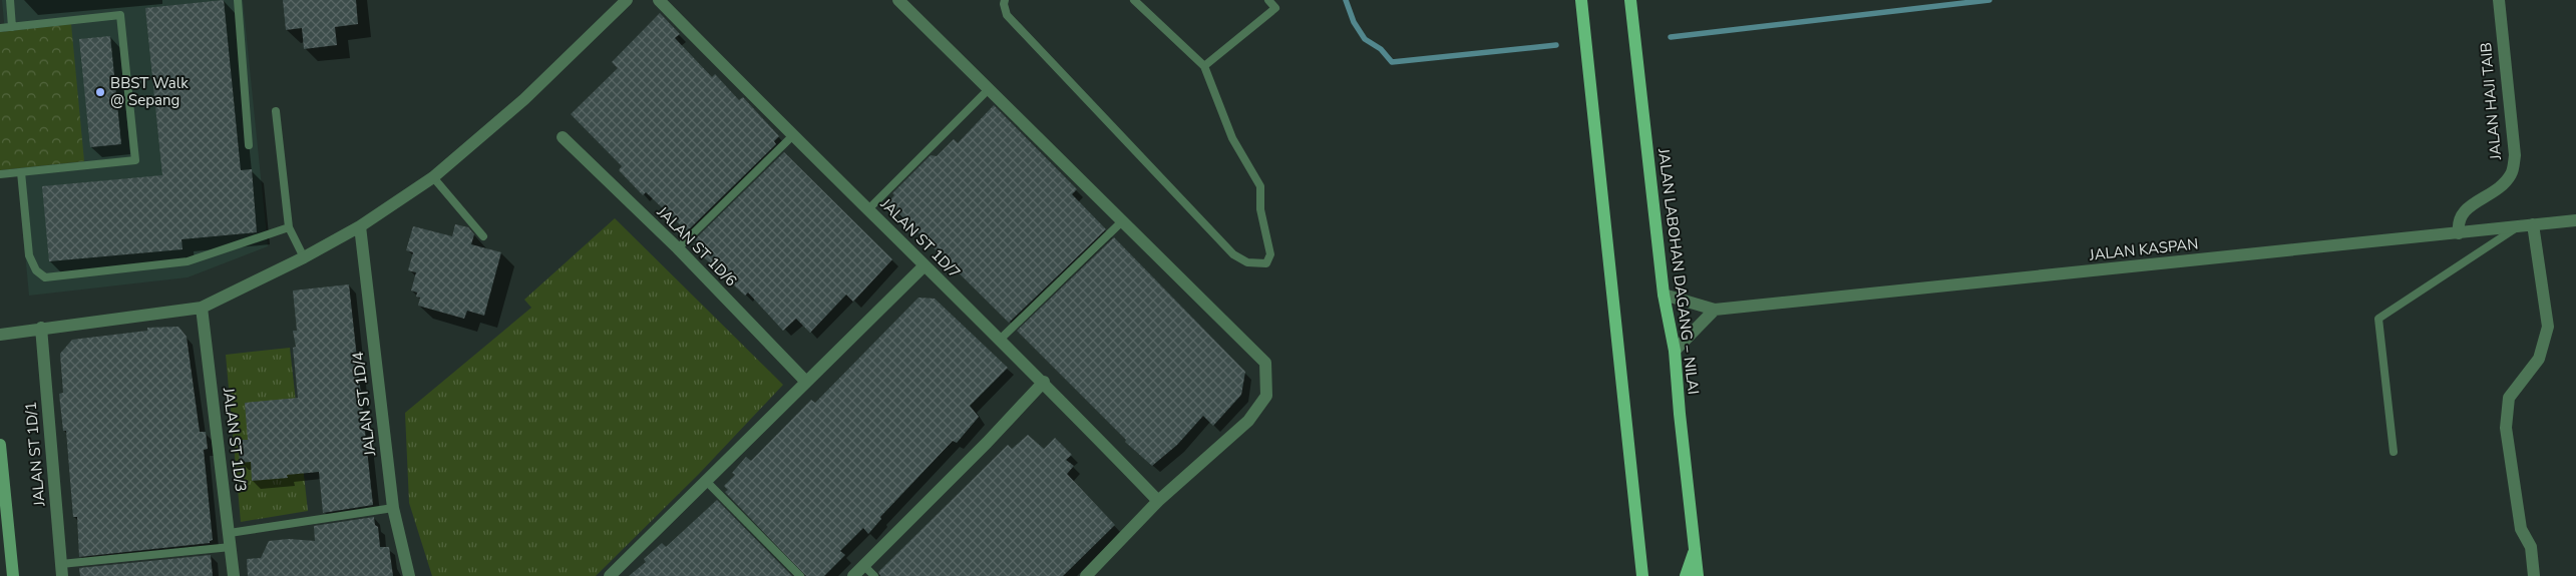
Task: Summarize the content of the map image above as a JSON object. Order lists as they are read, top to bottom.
{
  "streets": {
    "main road": ["JALAN LABOHAN DAGANG ‒ NILAI"],
    "street": [
      "JALAN HAJI TAIB",
      "JALAN ST 1D/7",
      "JALAN ST 1D/6",
      "JALAN KASPAN",
      "JALAN ST 1D/4",
      "JALAN ST 1D/3",
      "JALAN ST 1D/1"
    ]
  },
  "crossings": [
    ["JALAN HAJI TAIB", "JALAN KASPAN"]
  ],
  "places": ["BBST Walk @ Sepang"]
}
